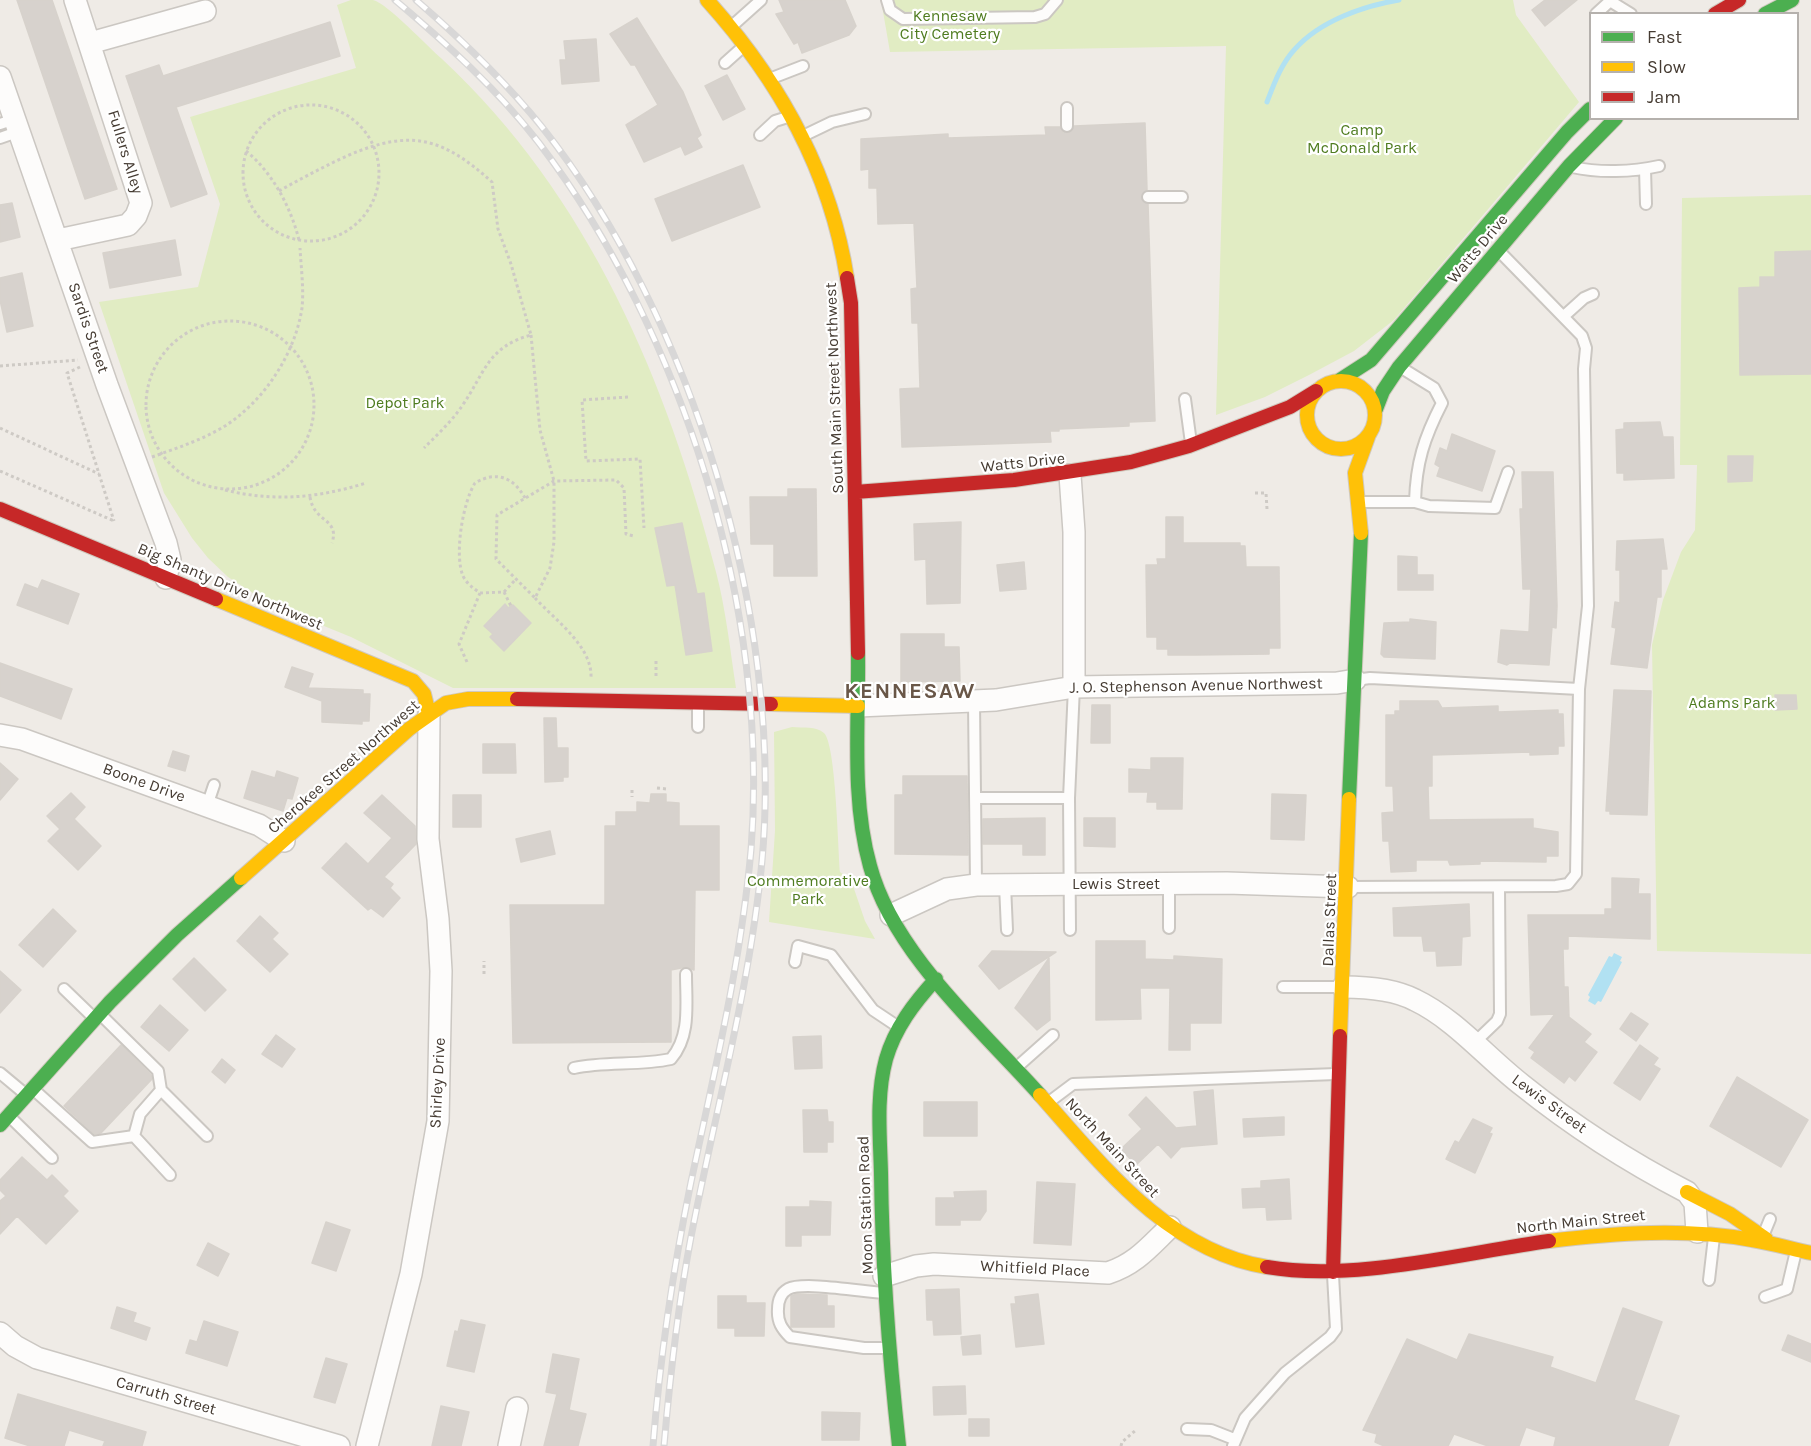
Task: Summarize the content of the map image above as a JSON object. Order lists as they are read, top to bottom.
{
  "streets": {
    "main road": [
      "Watts Drive",
      "South Main Street Northwest",
      "Big Shanty Drive Northwest",
      "Cherokee Street Northwest",
      "Dallas Street",
      "North Main Street",
      "Moon Station Road"
    ],
    "street": [
      "Fullers Alley",
      "Sardis Street",
      "J. O. Stephenson Avenue Northwest",
      "Boone Drive",
      "Lewis Street",
      "Shirley Drive",
      "Whitfield Place",
      "Carruth Street"
    ]
  },
  "crossings": [
    ["Fullers Alley", "Sardis Street"],
    ["Watts Drive", "South Main Street Northwest"],
    ["Watts Drive", "Dallas Street"],
    ["Sardis Street", "Big Shanty Drive Northwest"],
    ["South Main Street Northwest", "J. O. Stephenson Avenue Northwest"],
    ["South Main Street Northwest", "Cherokee Street Northwest"],
    ["South Main Street Northwest", "North Main Street"],
    ["Big Shanty Drive Northwest", "Cherokee Street Northwest"],
    ["Big Shanty Drive Northwest", "Shirley Drive"],
    ["J. O. Stephenson Avenue Northwest", "Cherokee Street Northwest"],
    ["J. O. Stephenson Avenue Northwest", "Dallas Street"],
    ["J. O. Stephenson Avenue Northwest", "North Main Street"],
    ["Cherokee Street Northwest", "Boone Drive"],
    ["Cherokee Street Northwest", "Shirley Drive"],
    ["Cherokee Street Northwest", "North Main Street"],
    ["Lewis Street", "Dallas Street"],
    ["Lewis Street", "North Main Street"],
    ["Dallas Street", "North Main Street"],
    ["North Main Street", "Moon Station Road"],
    ["North Main Street", "Whitfield Place"],
    ["Moon Station Road", "Whitfield Place"]
  ],
  "districts": ["KENNESAW"],
  "parks": [
    "Kennesaw City Cemetery",
    "Camp McDonald Park",
    "Depot Park",
    "Adams Park",
    "Commemorative Park"
  ],
  "legend": ["Fast", "Slow", "Jam"]
}
